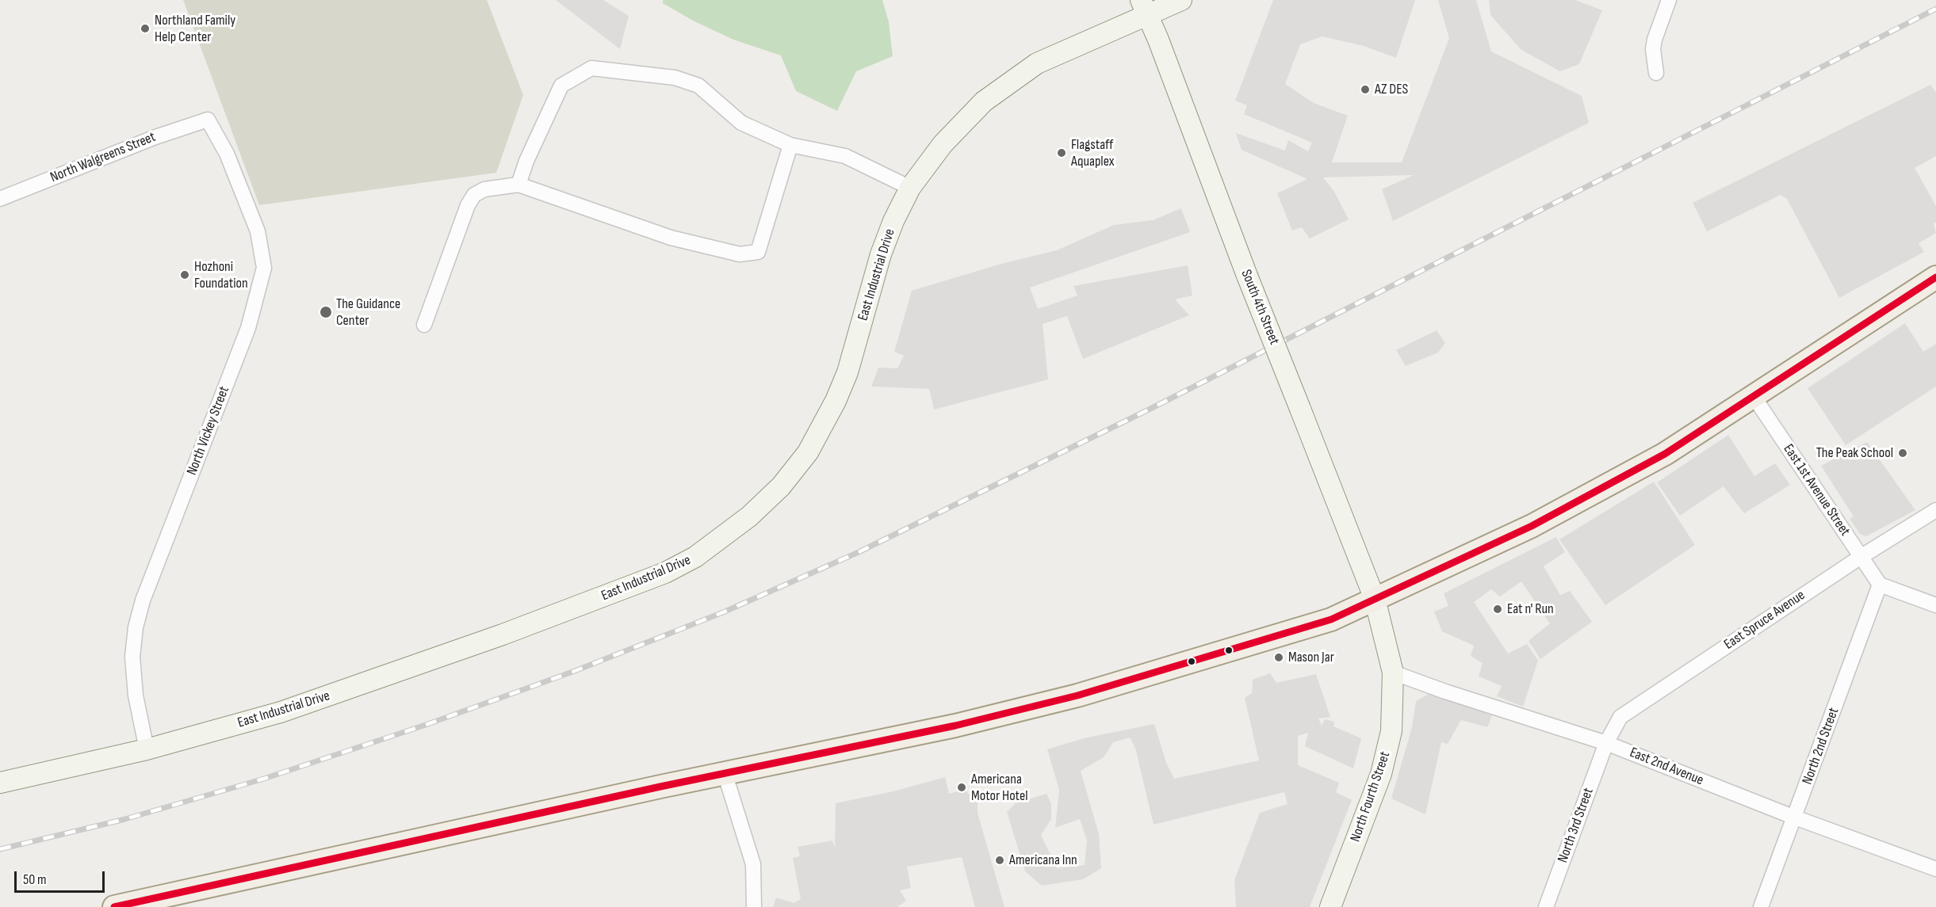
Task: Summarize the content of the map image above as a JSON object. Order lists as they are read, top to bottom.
{
  "streets": {
    "street": [
      "North Walgreens Street",
      "East Industrial Drive",
      "South 4th Street",
      "North Vickey Street",
      "East 1st Avenue Street",
      "East Spruce Avenue",
      "North 2nd Street",
      "East 2nd Avenue",
      "North Fourth Street",
      "North 3rd Street"
    ]
  },
  "crossings": [
    ["North Walgreens Street", "North Vickey Street"],
    ["East Industrial Drive", "South 4th Street"],
    ["East Industrial Drive", "North Vickey Street"],
    ["South 4th Street", "North Fourth Street"],
    ["East 1st Avenue Street", "East Spruce Avenue"],
    ["East 1st Avenue Street", "North 2nd Street"],
    ["East Spruce Avenue", "East 2nd Avenue"],
    ["East Spruce Avenue", "North 3rd Street"],
    ["North 2nd Street", "East 2nd Avenue"],
    ["East 2nd Avenue", "North Fourth Street"],
    ["East 2nd Avenue", "North 3rd Street"]
  ],
  "places": [
    "Northland Family Help Center",
    "AZ DES",
    "Flagstaff Aquaplex",
    "Hozhoni Foundation",
    "The Guidance Center",
    "The Peak School",
    "Eat n' Run",
    "Mason Jar",
    "Americana Motor Hotel",
    "Americana Inn"
  ],
  "scale_bar": "50 m"
}
